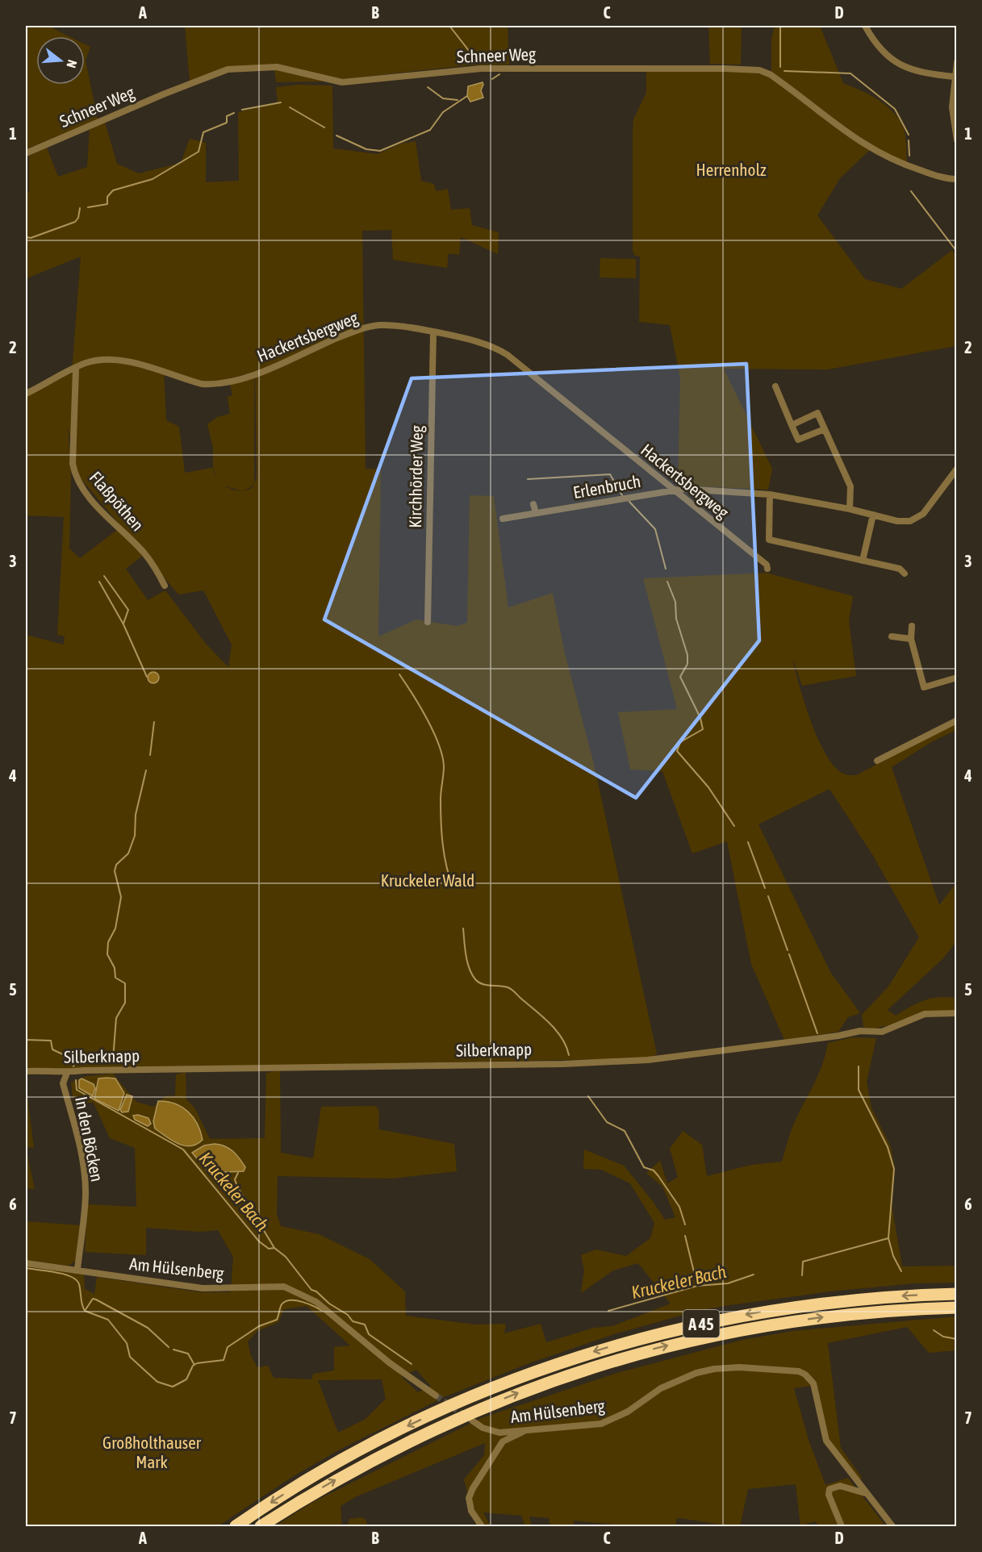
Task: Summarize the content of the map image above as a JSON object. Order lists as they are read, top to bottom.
{
  "streets": {
    "highway": ["A 45"],
    "street": [
      "Schneer Weg",
      "Hackertsbergweg",
      "Kirchhörder Weg",
      "Erlenbruch",
      "Flaßpöthen",
      "Silberknapp",
      "In den Böcken",
      "Am Hülsenberg"
    ]
  },
  "crossings": [
    ["Hackertsbergweg", "Kirchhörder Weg"],
    ["Hackertsbergweg", "Erlenbruch"],
    ["Hackertsbergweg", "Flaßpöthen"],
    ["Silberknapp", "In den Böcken"],
    ["In den Böcken", "Am Hülsenberg"]
  ],
  "water": ["Kruckeler Bach"],
  "parks": ["Herrenholz", "Kruckeler Wald", "Großholthauser Mark"],
  "north": "right",
  "grid": {
    "columns": [
      "A",
      "B",
      "C",
      "D"
    ],
    "rows": [
      "1",
      "2",
      "3",
      "4",
      "5",
      "6",
      "7"
    ]
  }
}
